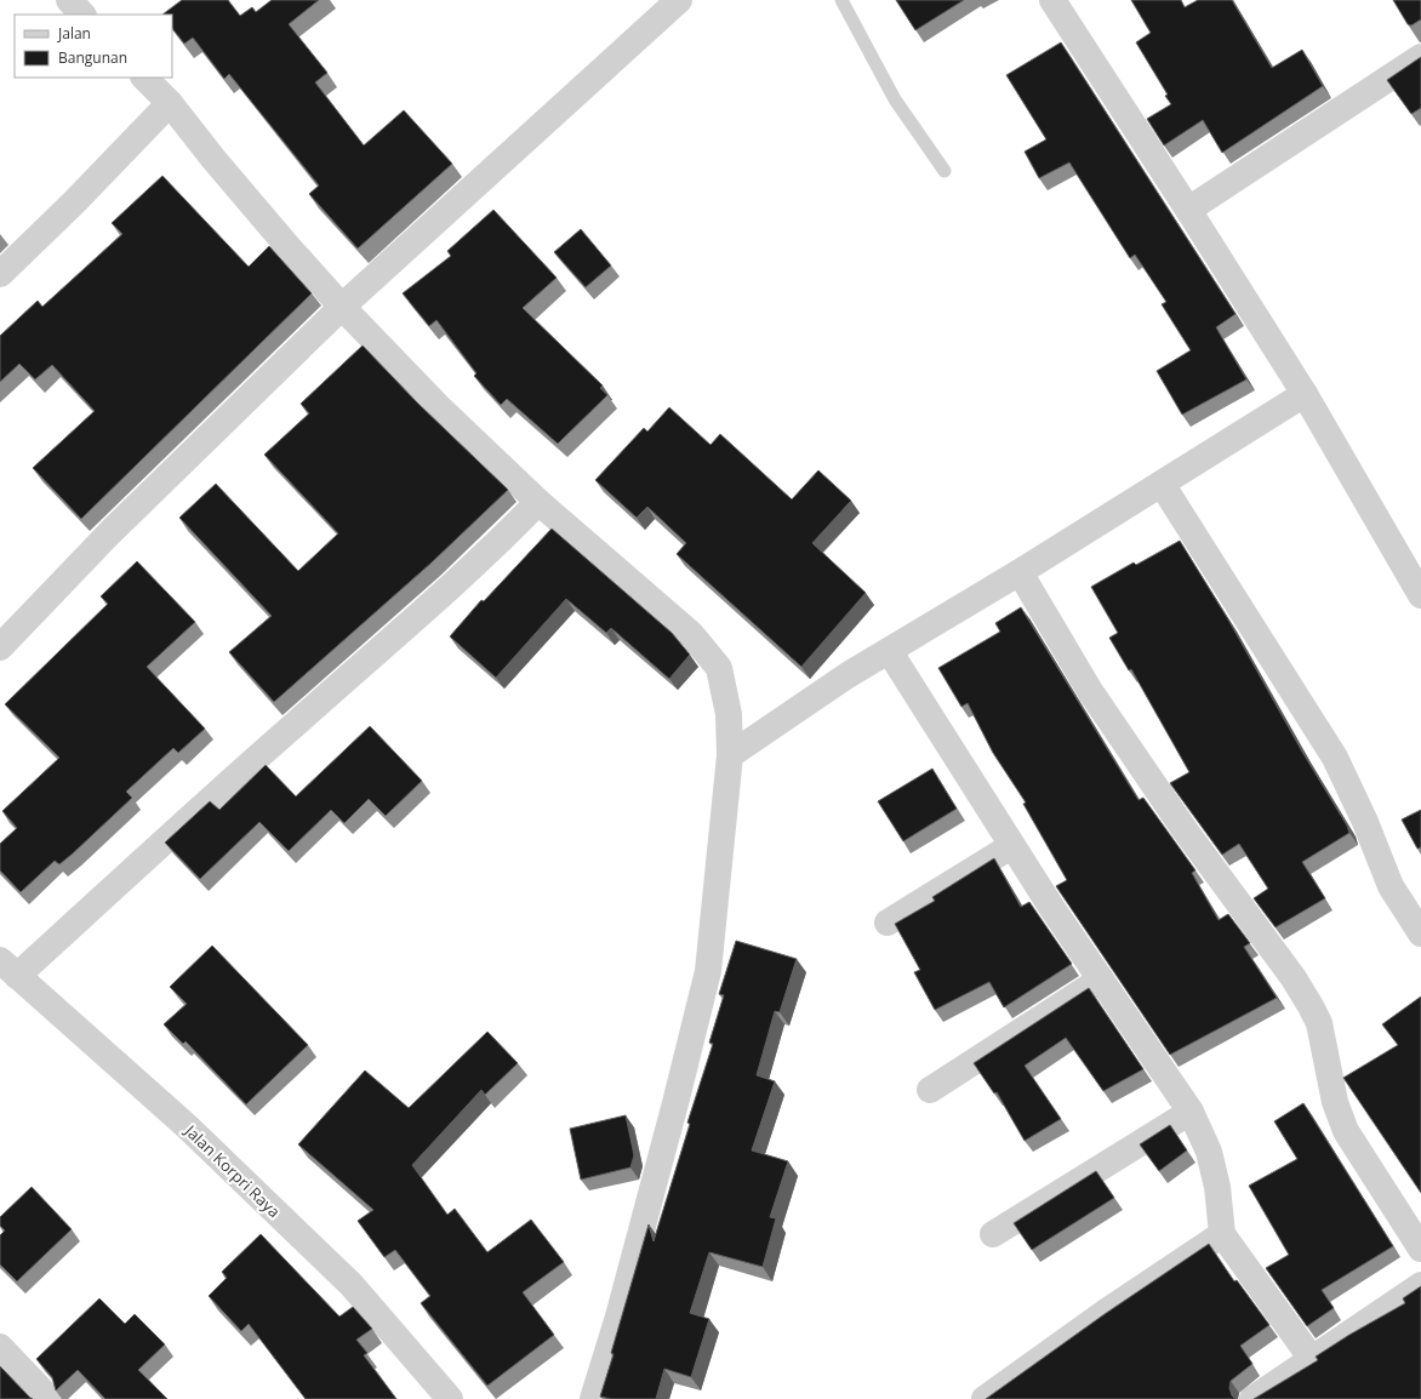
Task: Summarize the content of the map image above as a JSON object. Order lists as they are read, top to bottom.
{
  "streets": {
    "street": ["Jalan Korpri Raya"]
  },
  "legend": ["Jalan", "Bangunan"]
}
